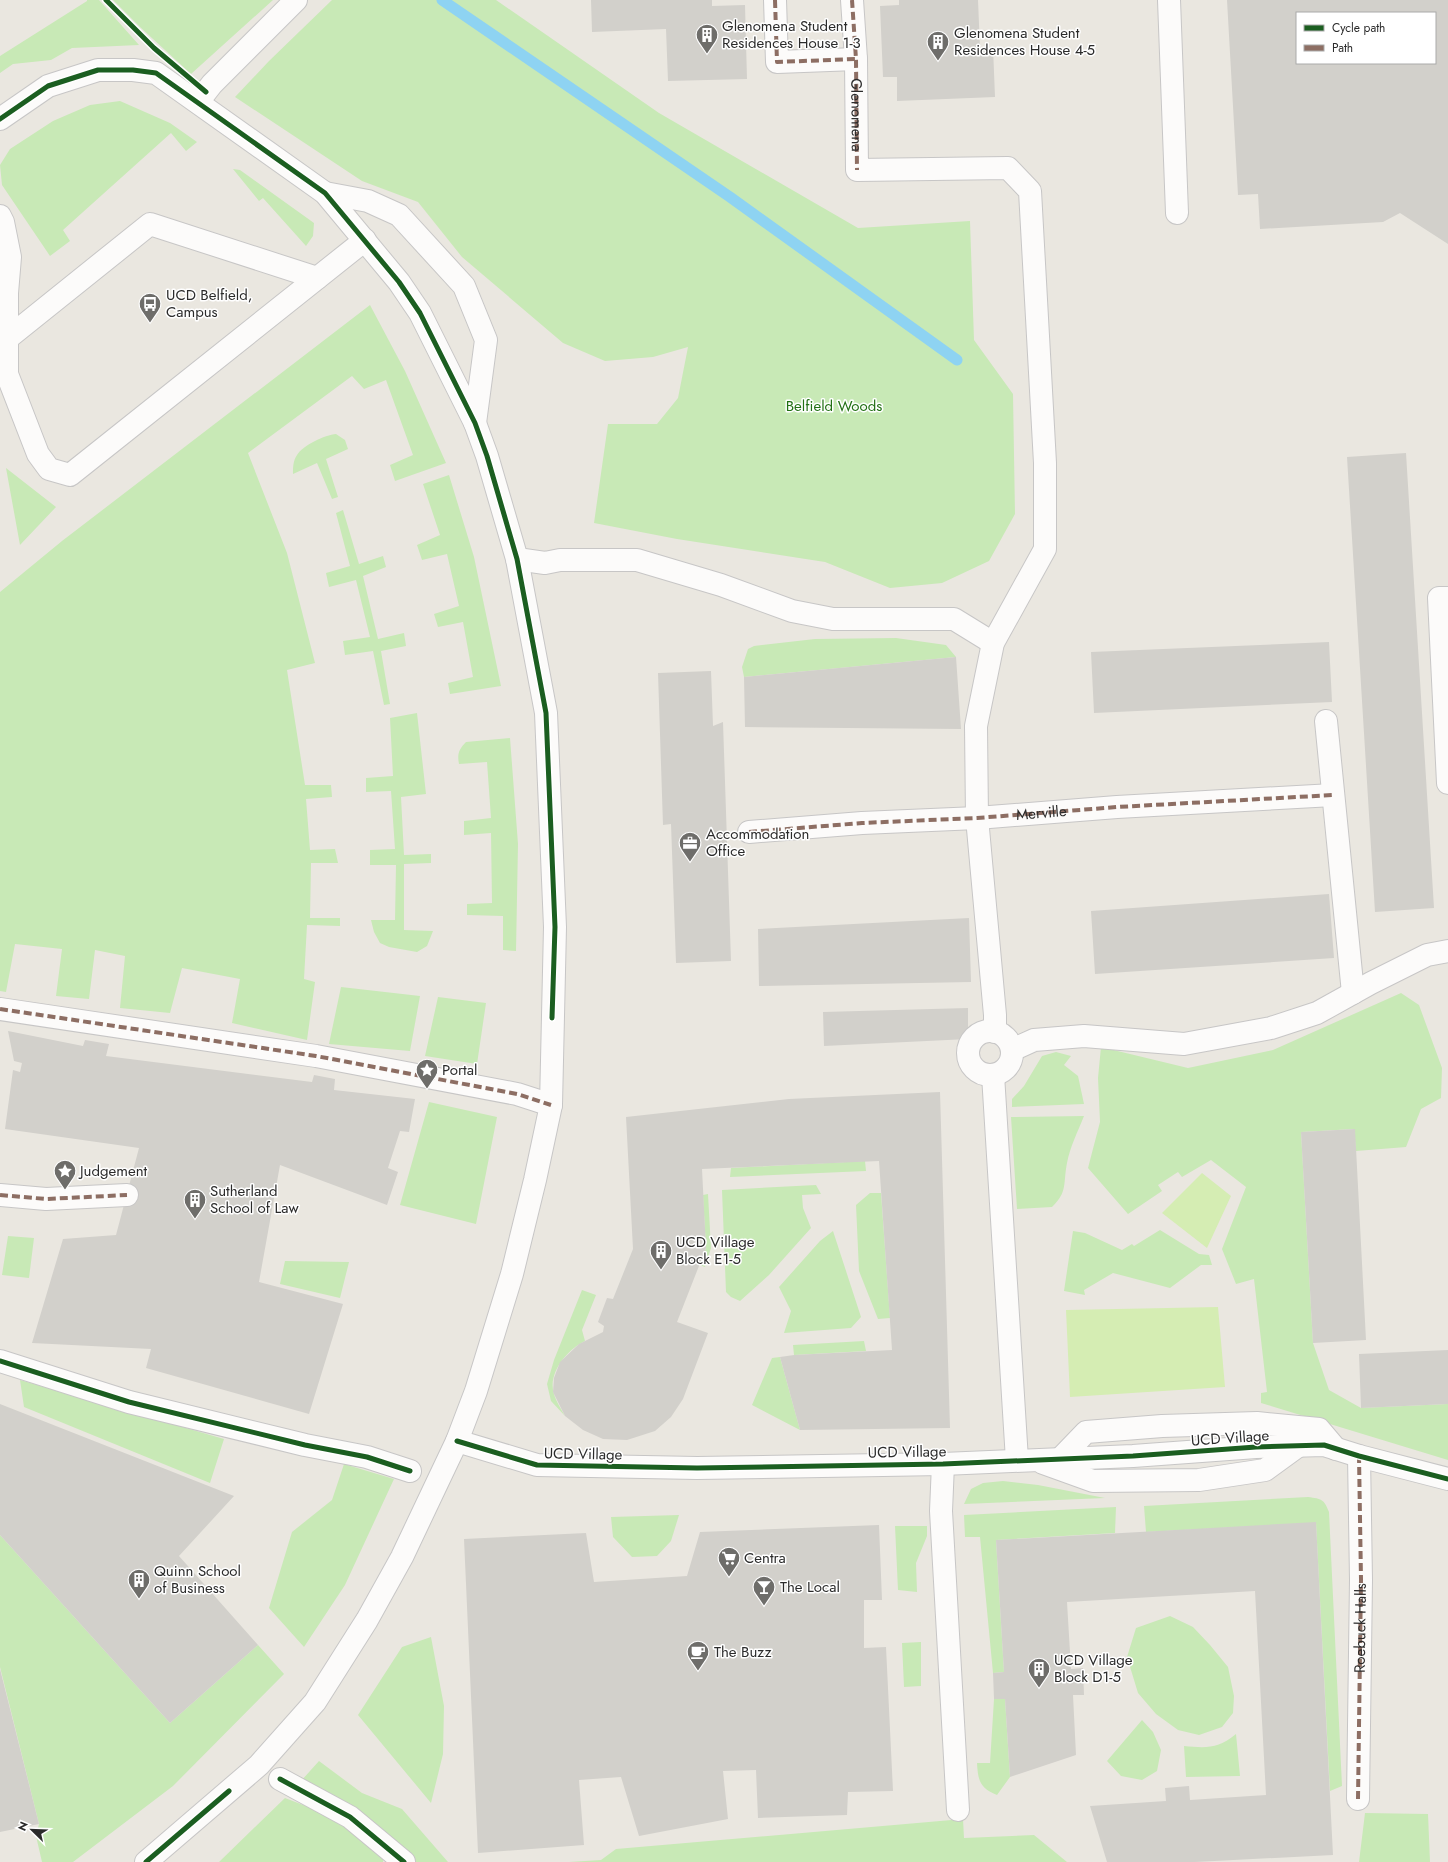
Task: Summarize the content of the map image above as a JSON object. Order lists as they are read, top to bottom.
{
  "streets": {
    "street": [
      "Glenomena",
      "Merville",
      "UCD Village",
      "Roebuck Halls"
    ]
  },
  "crossings": [
    ["UCD Village", "Roebuck Halls"]
  ],
  "parks": ["Belfield Woods"],
  "places": {
    "building": [
      "Glenomena Student Residences House 1-3",
      "Glenomena Student Residences House 4-5",
      "Sutherland School of Law",
      "UCD Village Block E1-5",
      "Quinn School of Business",
      "UCD Village Block D1-5"
    ],
    "bus stop": ["UCD Belfield, Campus"],
    "office": ["Accommodation Office"],
    "place": ["Portal", "Judgement"],
    "supermarket": ["Centra"],
    "bar": ["The Local"],
    "cafe": ["The Buzz"]
  },
  "legend": ["Cycle path", "Path"],
  "north": "top left"
}
